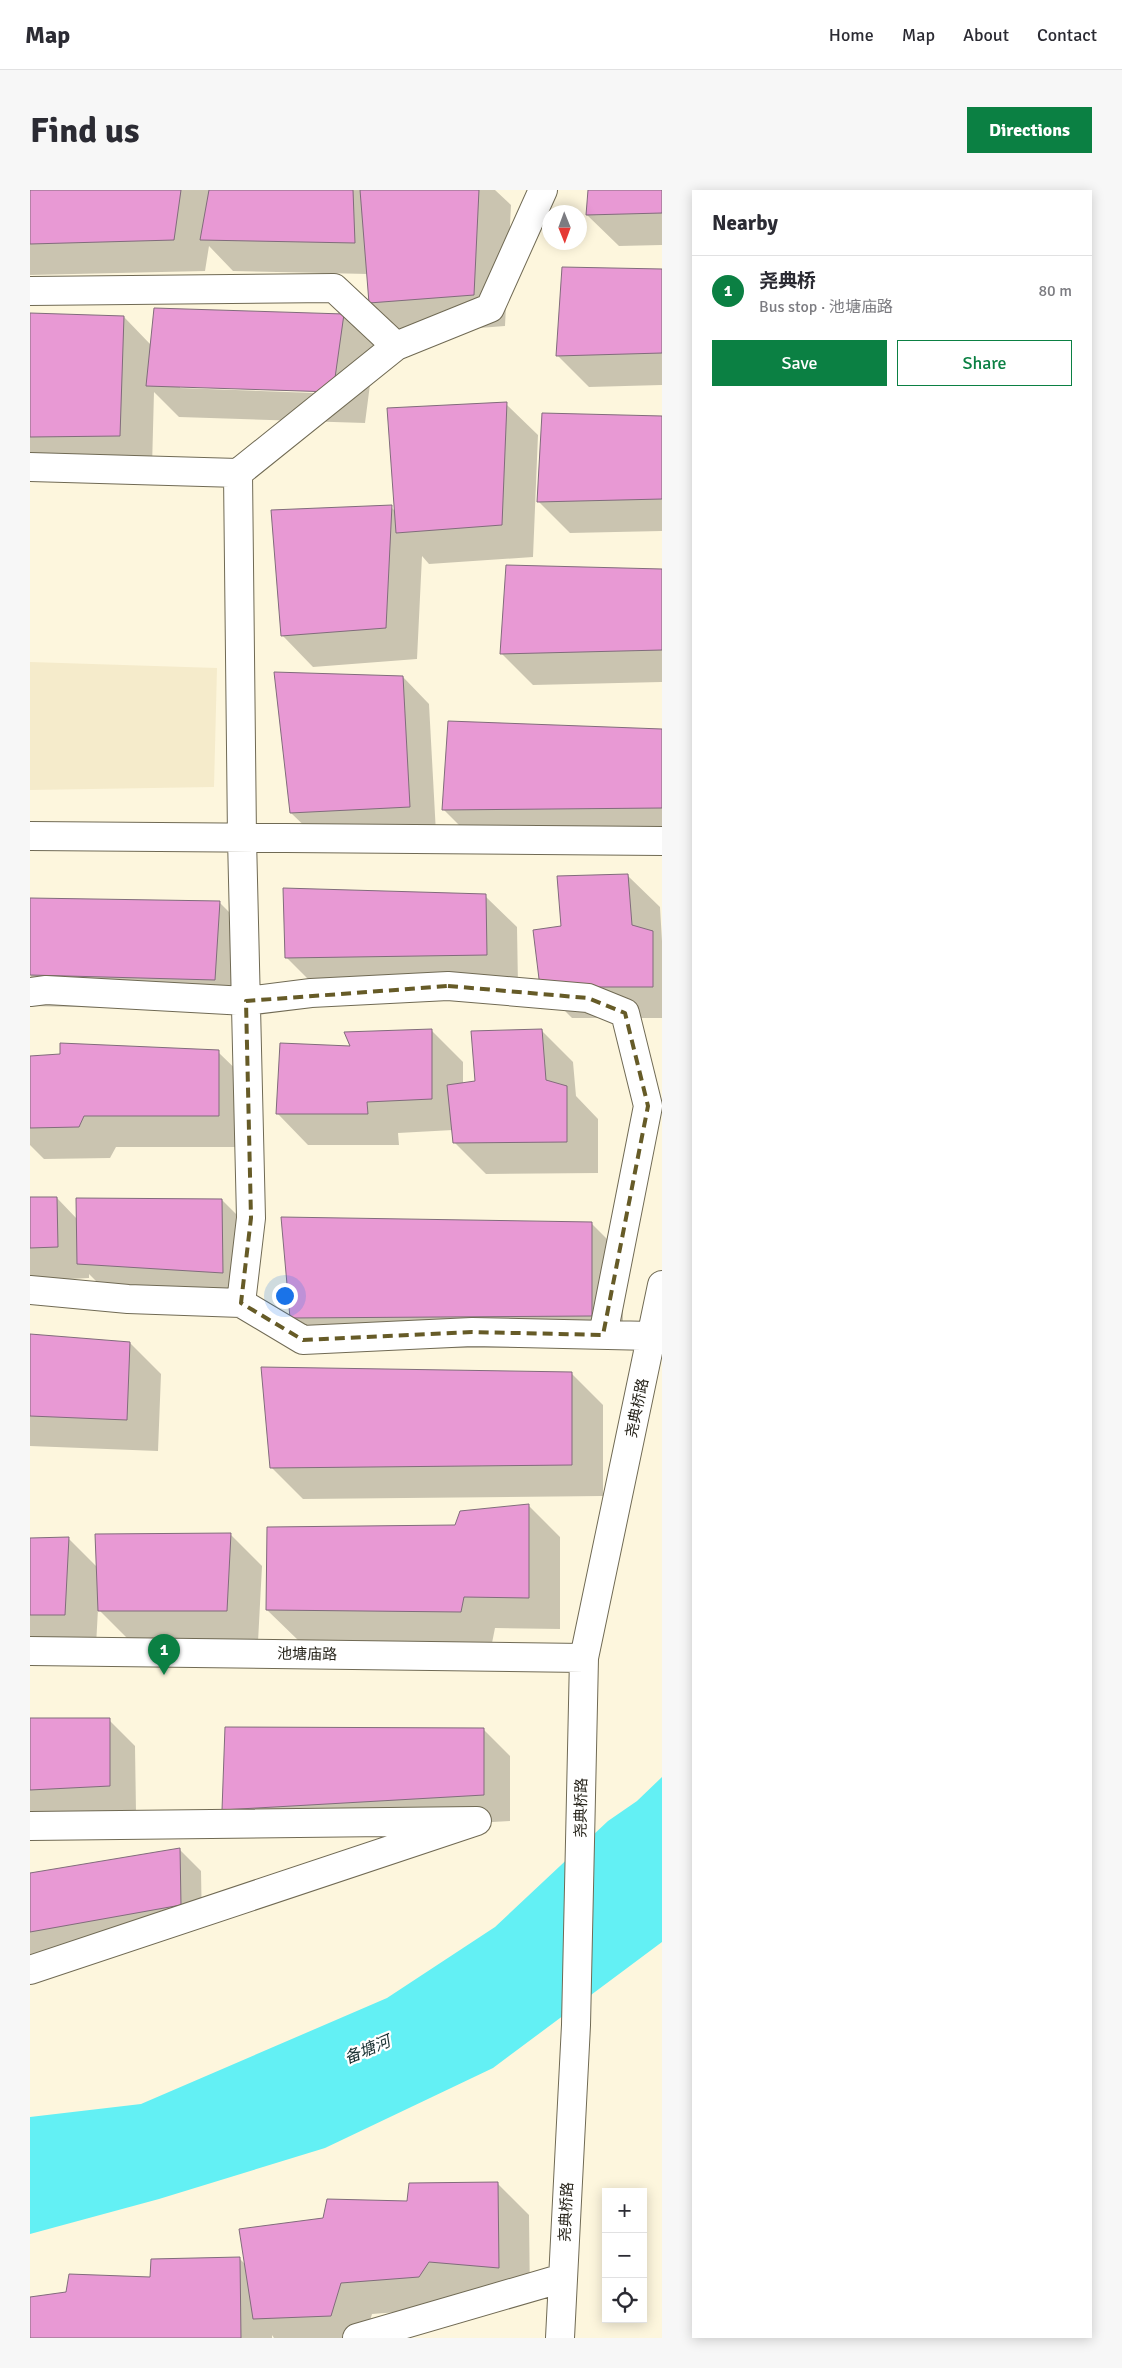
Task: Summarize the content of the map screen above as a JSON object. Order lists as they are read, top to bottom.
{
  "streets": {
    "street": ["尧典桥路", "池塘庙路"]
  },
  "crossings": [
    ["尧典桥路", "池塘庙路"]
  ],
  "water": ["备塘河"],
  "north": "bottom",
  "page": {
    "header": "Map",
    "nav": [
      "Home",
      "Map",
      "About",
      "Contact"
    ],
    "buttons": [
      "Directions",
      ["Save", "Share"]
    ],
    "title": "Find us",
    "heading": "Nearby",
    "list": [
      {
        "mark": "1",
        "name": "尧典桥",
        "note": "Bus stop · 池塘庙路",
        "value": "80 m"
      }
    ],
    "pins": "1",
    "map_buttons": ["+", "−"]
  }
}
